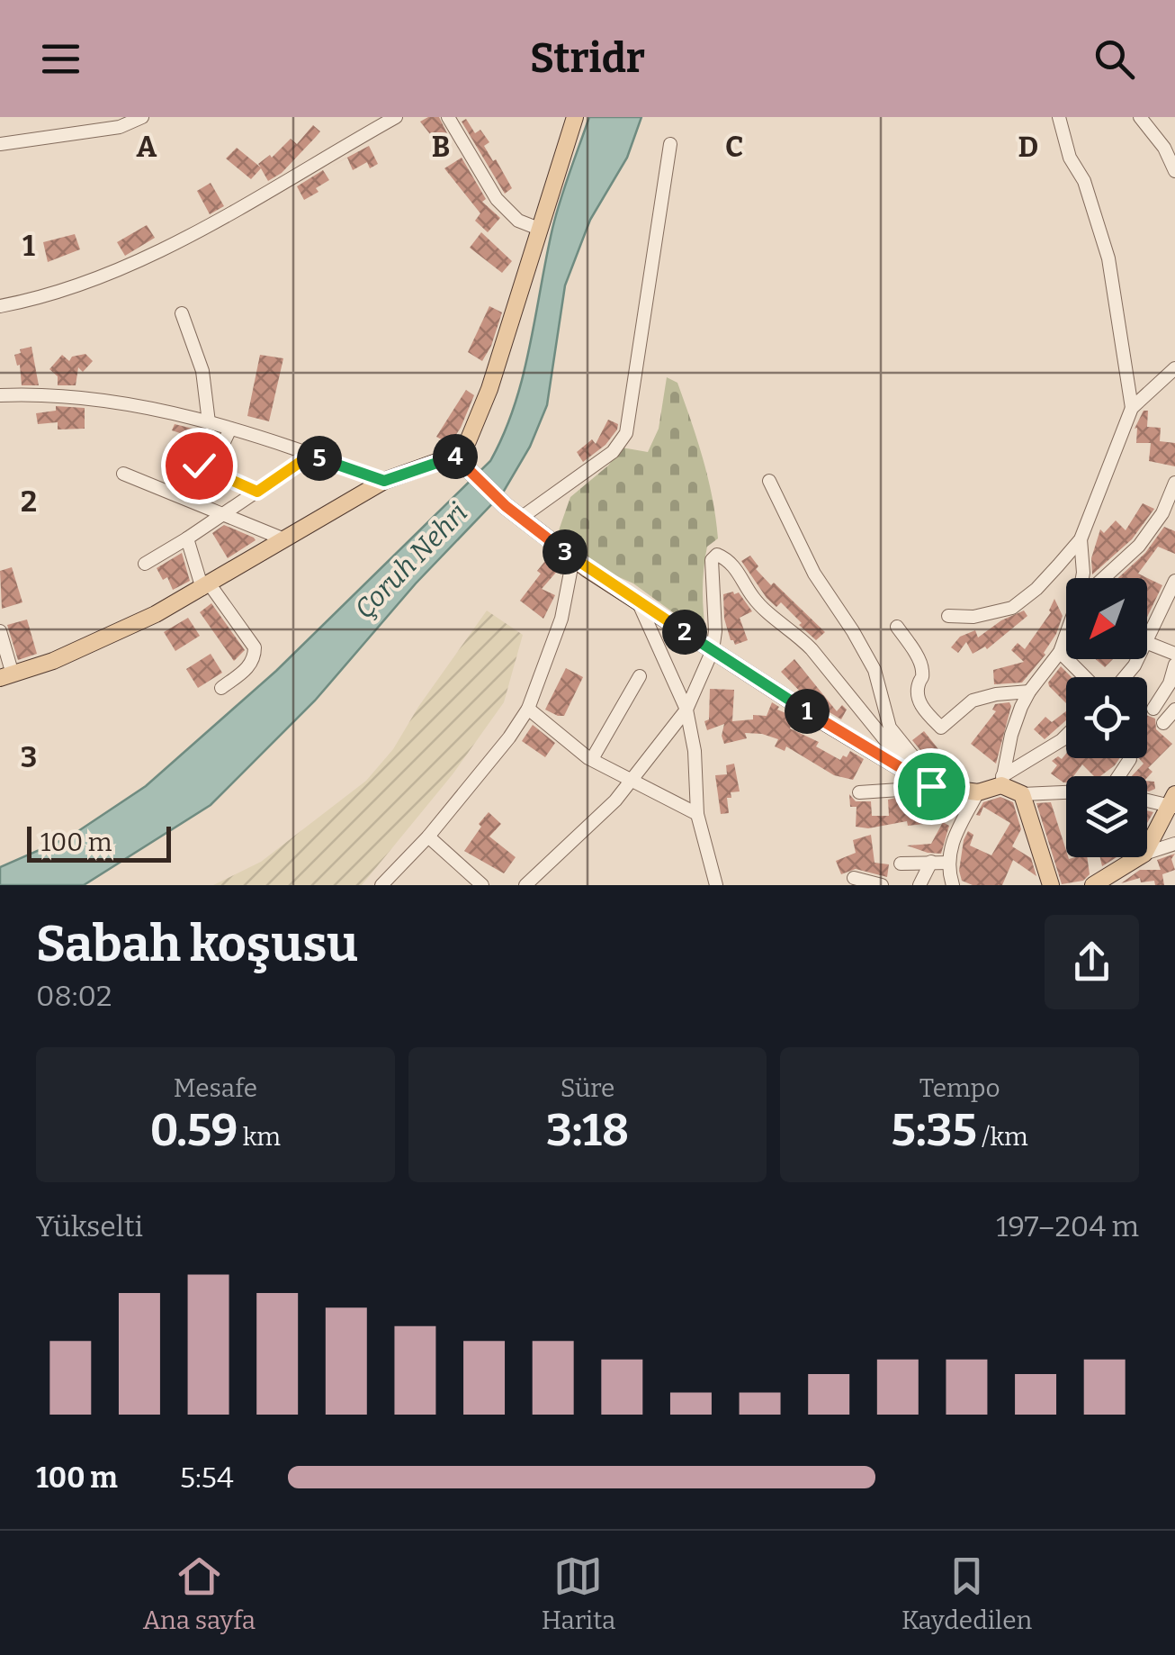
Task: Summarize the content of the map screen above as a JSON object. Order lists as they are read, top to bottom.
{
  "water": ["Çoruh Nehri"],
  "scale_bar": "100 m",
  "north": "bottom left",
  "page": {
    "header": "Stridr",
    "pins": [
      "4",
      "5",
      "3",
      "2",
      "1"
    ],
    "scale": "100 m",
    "heading": ["Sabah koşusu", "08:02"],
    "stats": [
      ["Mesafe", "0.59 km"],
      ["Süre", "3:18"],
      ["Tempo", "5:35 /km"]
    ],
    "chart": ["Yükselti", "197–204 m"],
    "list": [
      {
        "name": "100 m",
        "note": "5:54"
      }
    ],
    "tabs": ["Ana sayfa", "Harita", "Kaydedilen"]
  },
  "grid": {
    "columns": [
      "A",
      "B",
      "C",
      "D"
    ],
    "rows": ["1", "2", "3"]
  }
}
